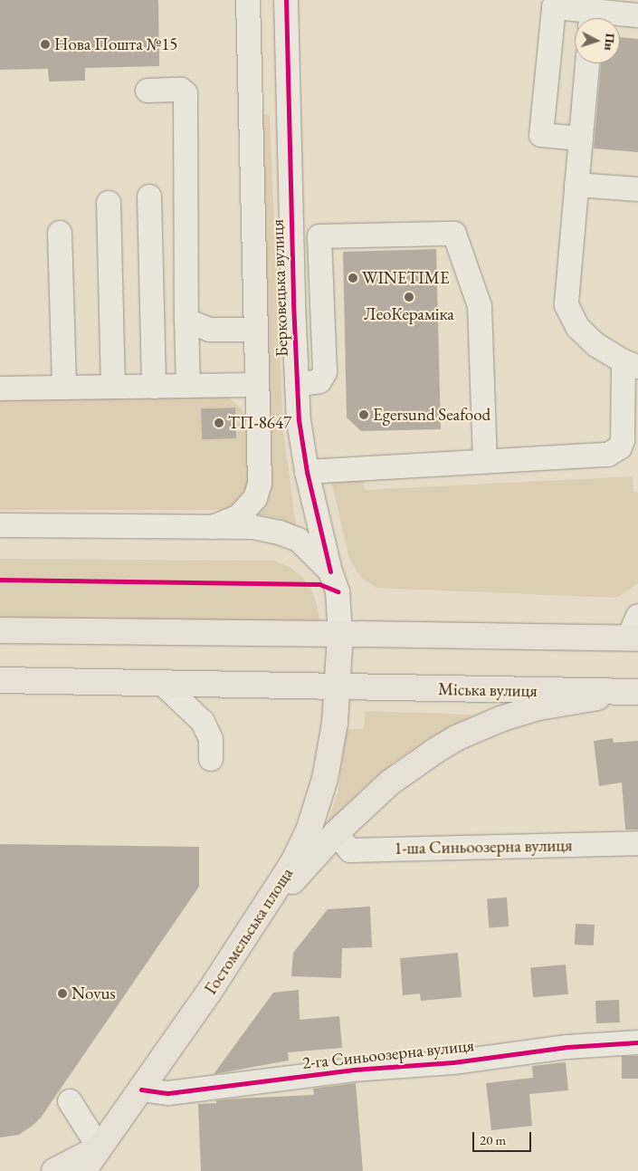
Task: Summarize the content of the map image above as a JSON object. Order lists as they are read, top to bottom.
{
  "streets": {
    "main road": ["Міська вулиця", "Гостомельська площа"],
    "street": ["Берковецька вулиця", "1-ша Синьоозерна вулиця", "2-га Синьоозерна вулиця"]
  },
  "crossings": [
    ["Берковецька вулиця", "Гостомельська площа"],
    ["Міська вулиця", "Гостомельська площа"],
    ["Гостомельська площа", "2-га Синьоозерна вулиця"]
  ],
  "places": [
    "Нова Пошта №15",
    "WINETIME",
    "ЛеоКераміка",
    "Egersund Seafood",
    "ТП-8647",
    "Novus"
  ],
  "scale_bar": "20 m",
  "north": "right"
}
